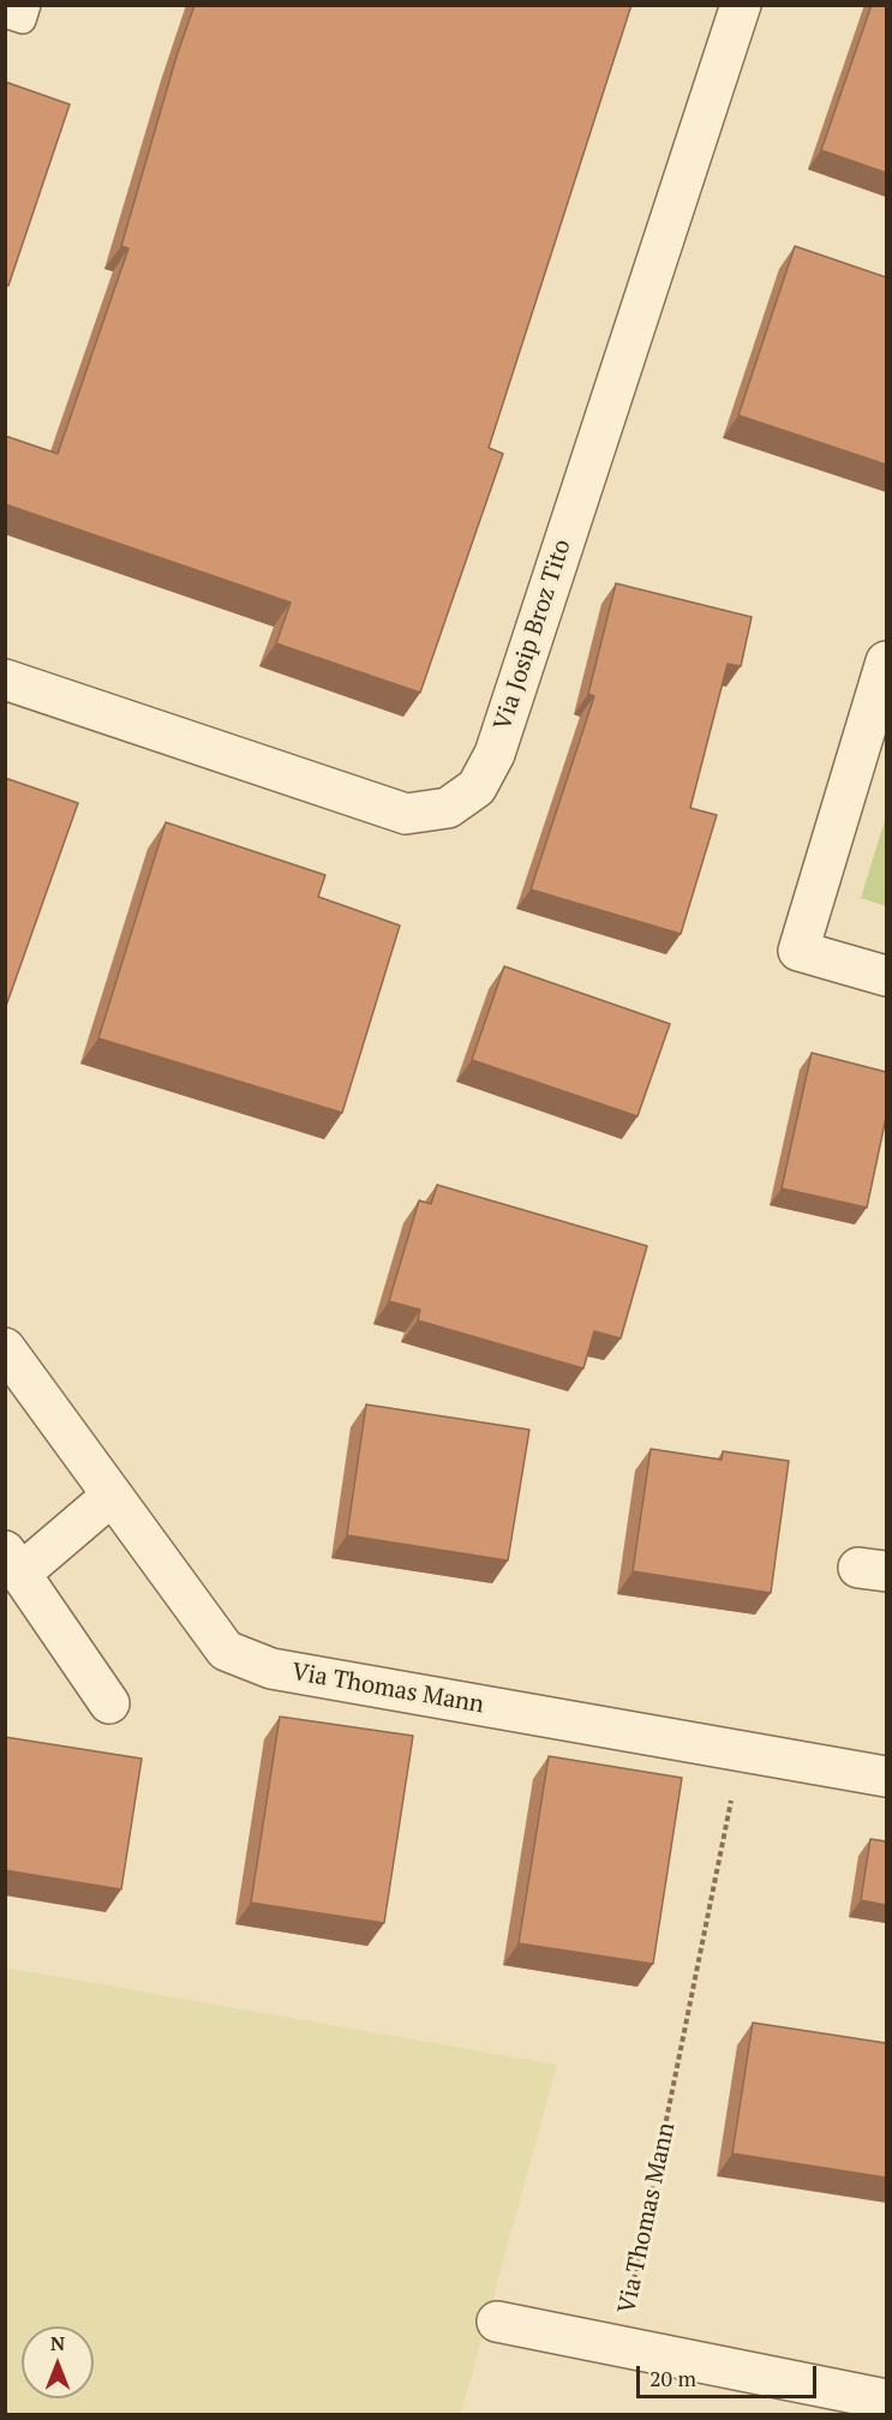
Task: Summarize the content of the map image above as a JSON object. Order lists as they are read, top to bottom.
{
  "streets": {
    "street": ["Via Josip Broz Tito", "Via Thomas Mann"]
  },
  "scale_bar": "20 m",
  "north": "top"
}
